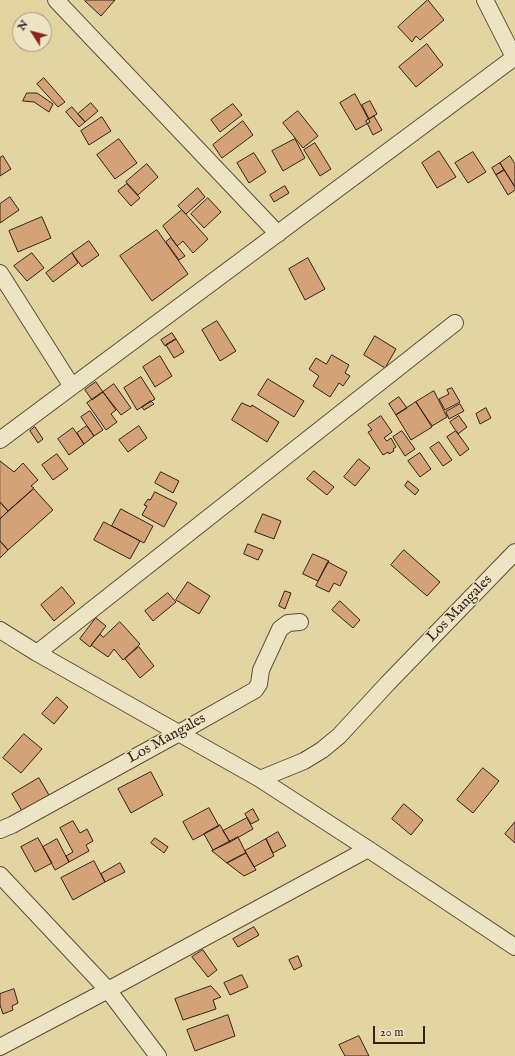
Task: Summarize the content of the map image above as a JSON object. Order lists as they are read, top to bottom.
{
  "streets": {
    "street": ["Los Mangales"]
  },
  "scale_bar": "20 m",
  "north": "top left"
}
